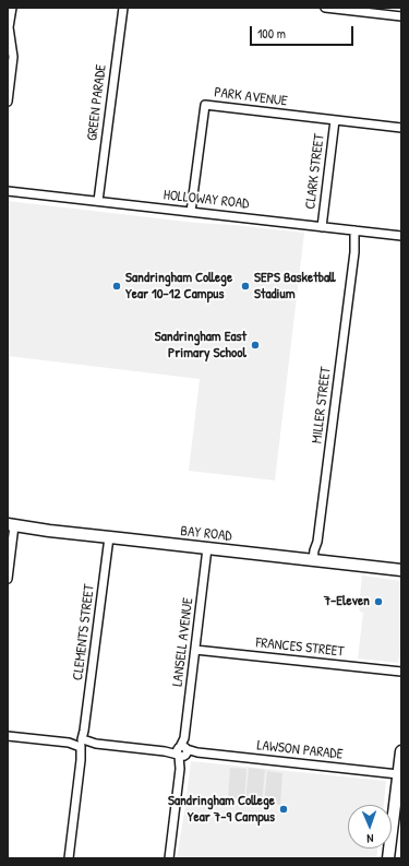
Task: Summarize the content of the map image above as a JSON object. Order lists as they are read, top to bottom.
{
  "streets": {
    "main road": ["BAY ROAD"],
    "street": [
      "PARK AVENUE",
      "GREEN PARADE",
      "CLARK STREET",
      "HOLLOWAY ROAD",
      "MILLER STREET",
      "CLEMENTS STREET",
      "LANSELL AVENUE",
      "FRANCES STREET",
      "LAWSON PARADE"
    ]
  },
  "crossings": [
    ["PARK AVENUE", "CLARK STREET"],
    ["PARK AVENUE", "HOLLOWAY ROAD"],
    ["GREEN PARADE", "HOLLOWAY ROAD"],
    ["CLARK STREET", "HOLLOWAY ROAD"],
    ["HOLLOWAY ROAD", "MILLER STREET"],
    ["MILLER STREET", "BAY ROAD"],
    ["BAY ROAD", "CLEMENTS STREET"],
    ["BAY ROAD", "LANSELL AVENUE"],
    ["CLEMENTS STREET", "LAWSON PARADE"],
    ["LANSELL AVENUE", "FRANCES STREET"],
    ["LANSELL AVENUE", "LAWSON PARADE"]
  ],
  "places": [
    "Sandringham College Year 10-12 Campus",
    "SEPS Basketball Stadium",
    "Sandringham East Primary School",
    "7-Eleven",
    "Sandringham College Year 7-9 Campus"
  ],
  "scale_bar": "100 m",
  "north": "bottom"
}
